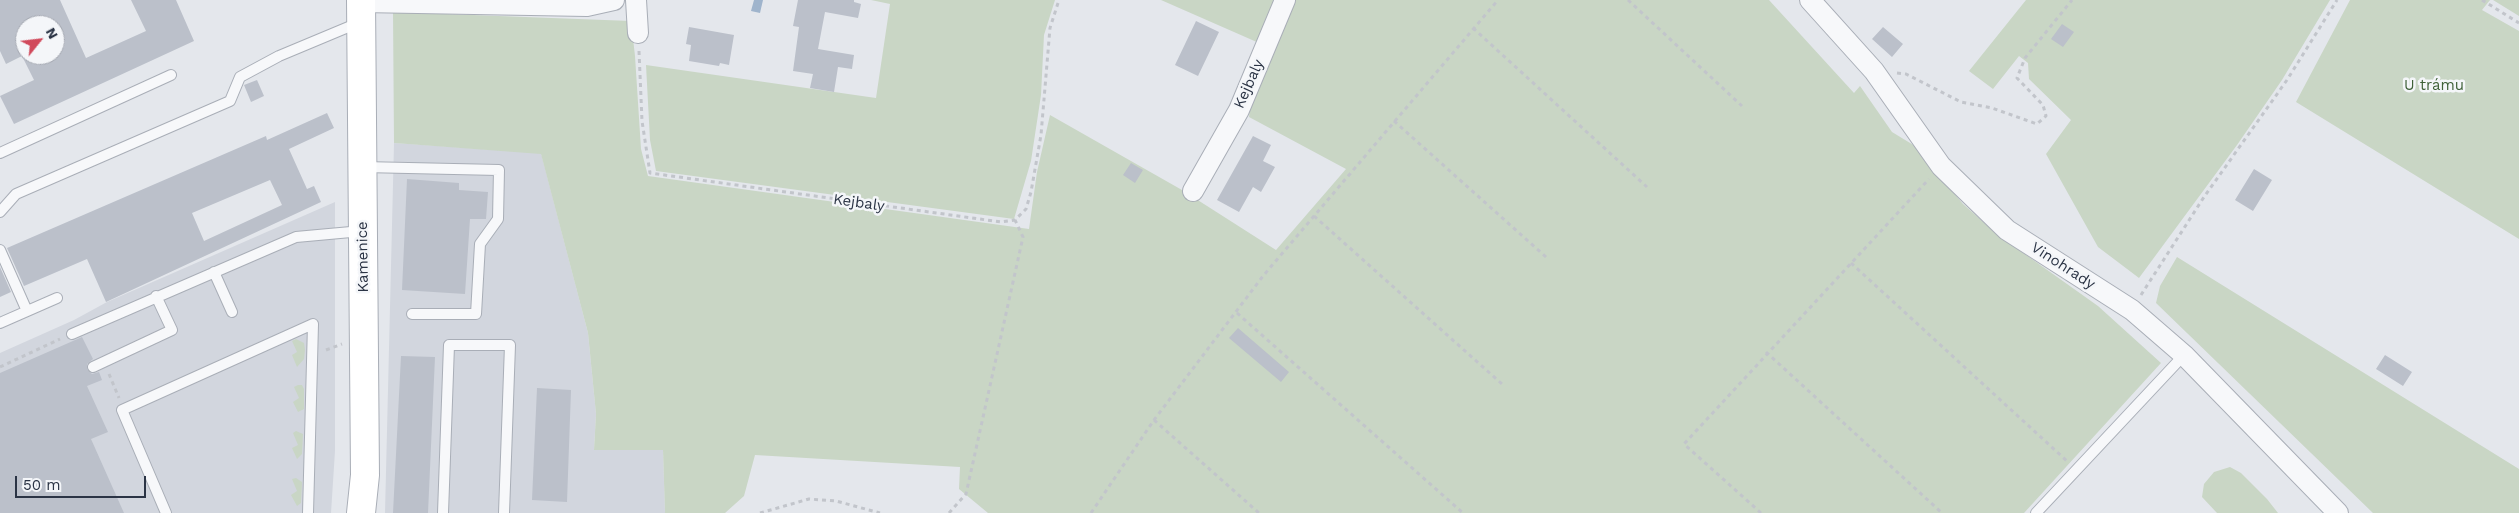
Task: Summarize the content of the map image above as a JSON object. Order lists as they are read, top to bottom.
{
  "streets": {
    "street": ["Kejbaly", "Kamenice", "Vinohrady"]
  },
  "parks": ["U trámu"],
  "scale_bar": "50 m",
  "north": "top right"
}
